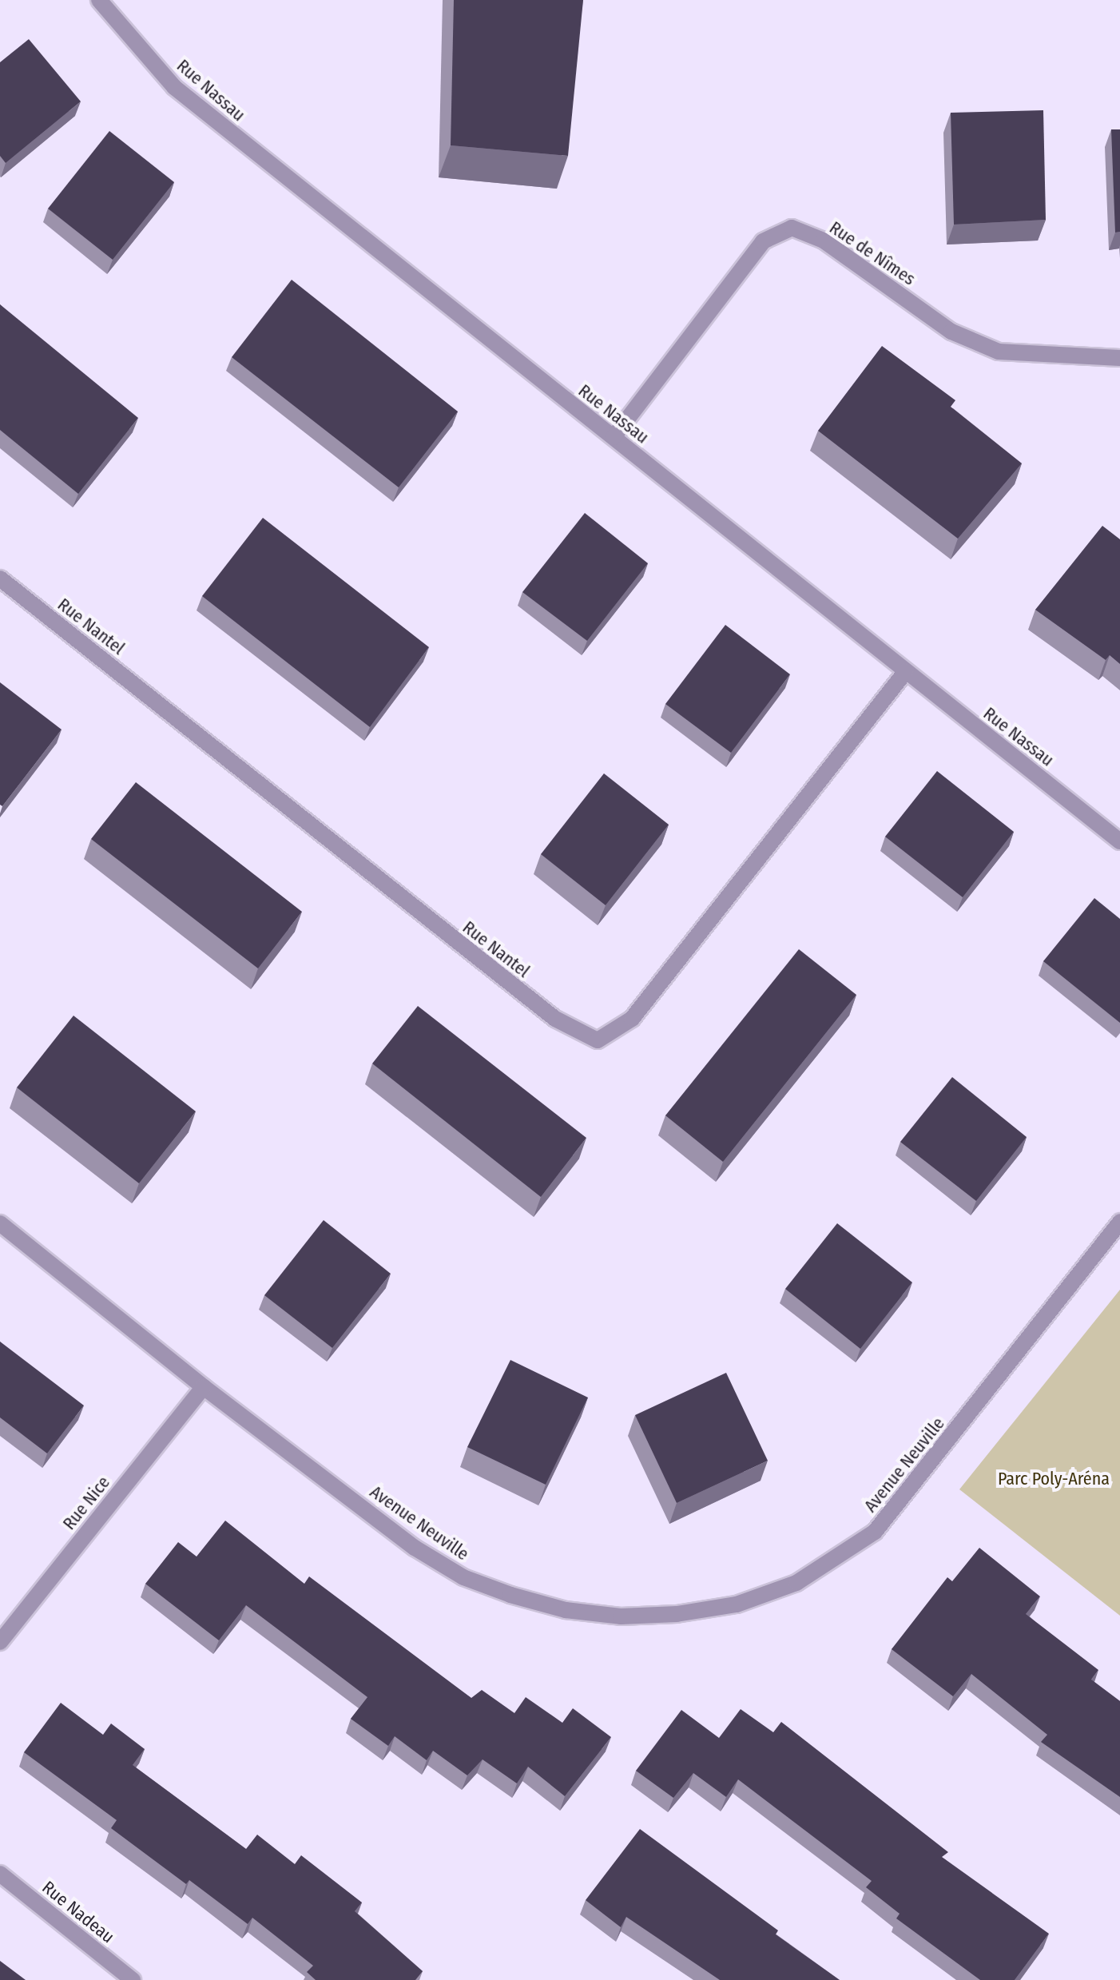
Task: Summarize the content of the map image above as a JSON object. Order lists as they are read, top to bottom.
{
  "streets": {
    "street": [
      "Rue Nassau",
      "Rue de Nîmes",
      "Rue Nantel",
      "Avenue Neuville",
      "Rue Nice",
      "Rue Nadeau"
    ]
  },
  "crossings": [
    ["Rue Nassau", "Rue de Nîmes"],
    ["Rue Nassau", "Rue Nantel"],
    ["Avenue Neuville", "Rue Nice"]
  ],
  "parks": ["Parc Poly-Aréna"]
}
